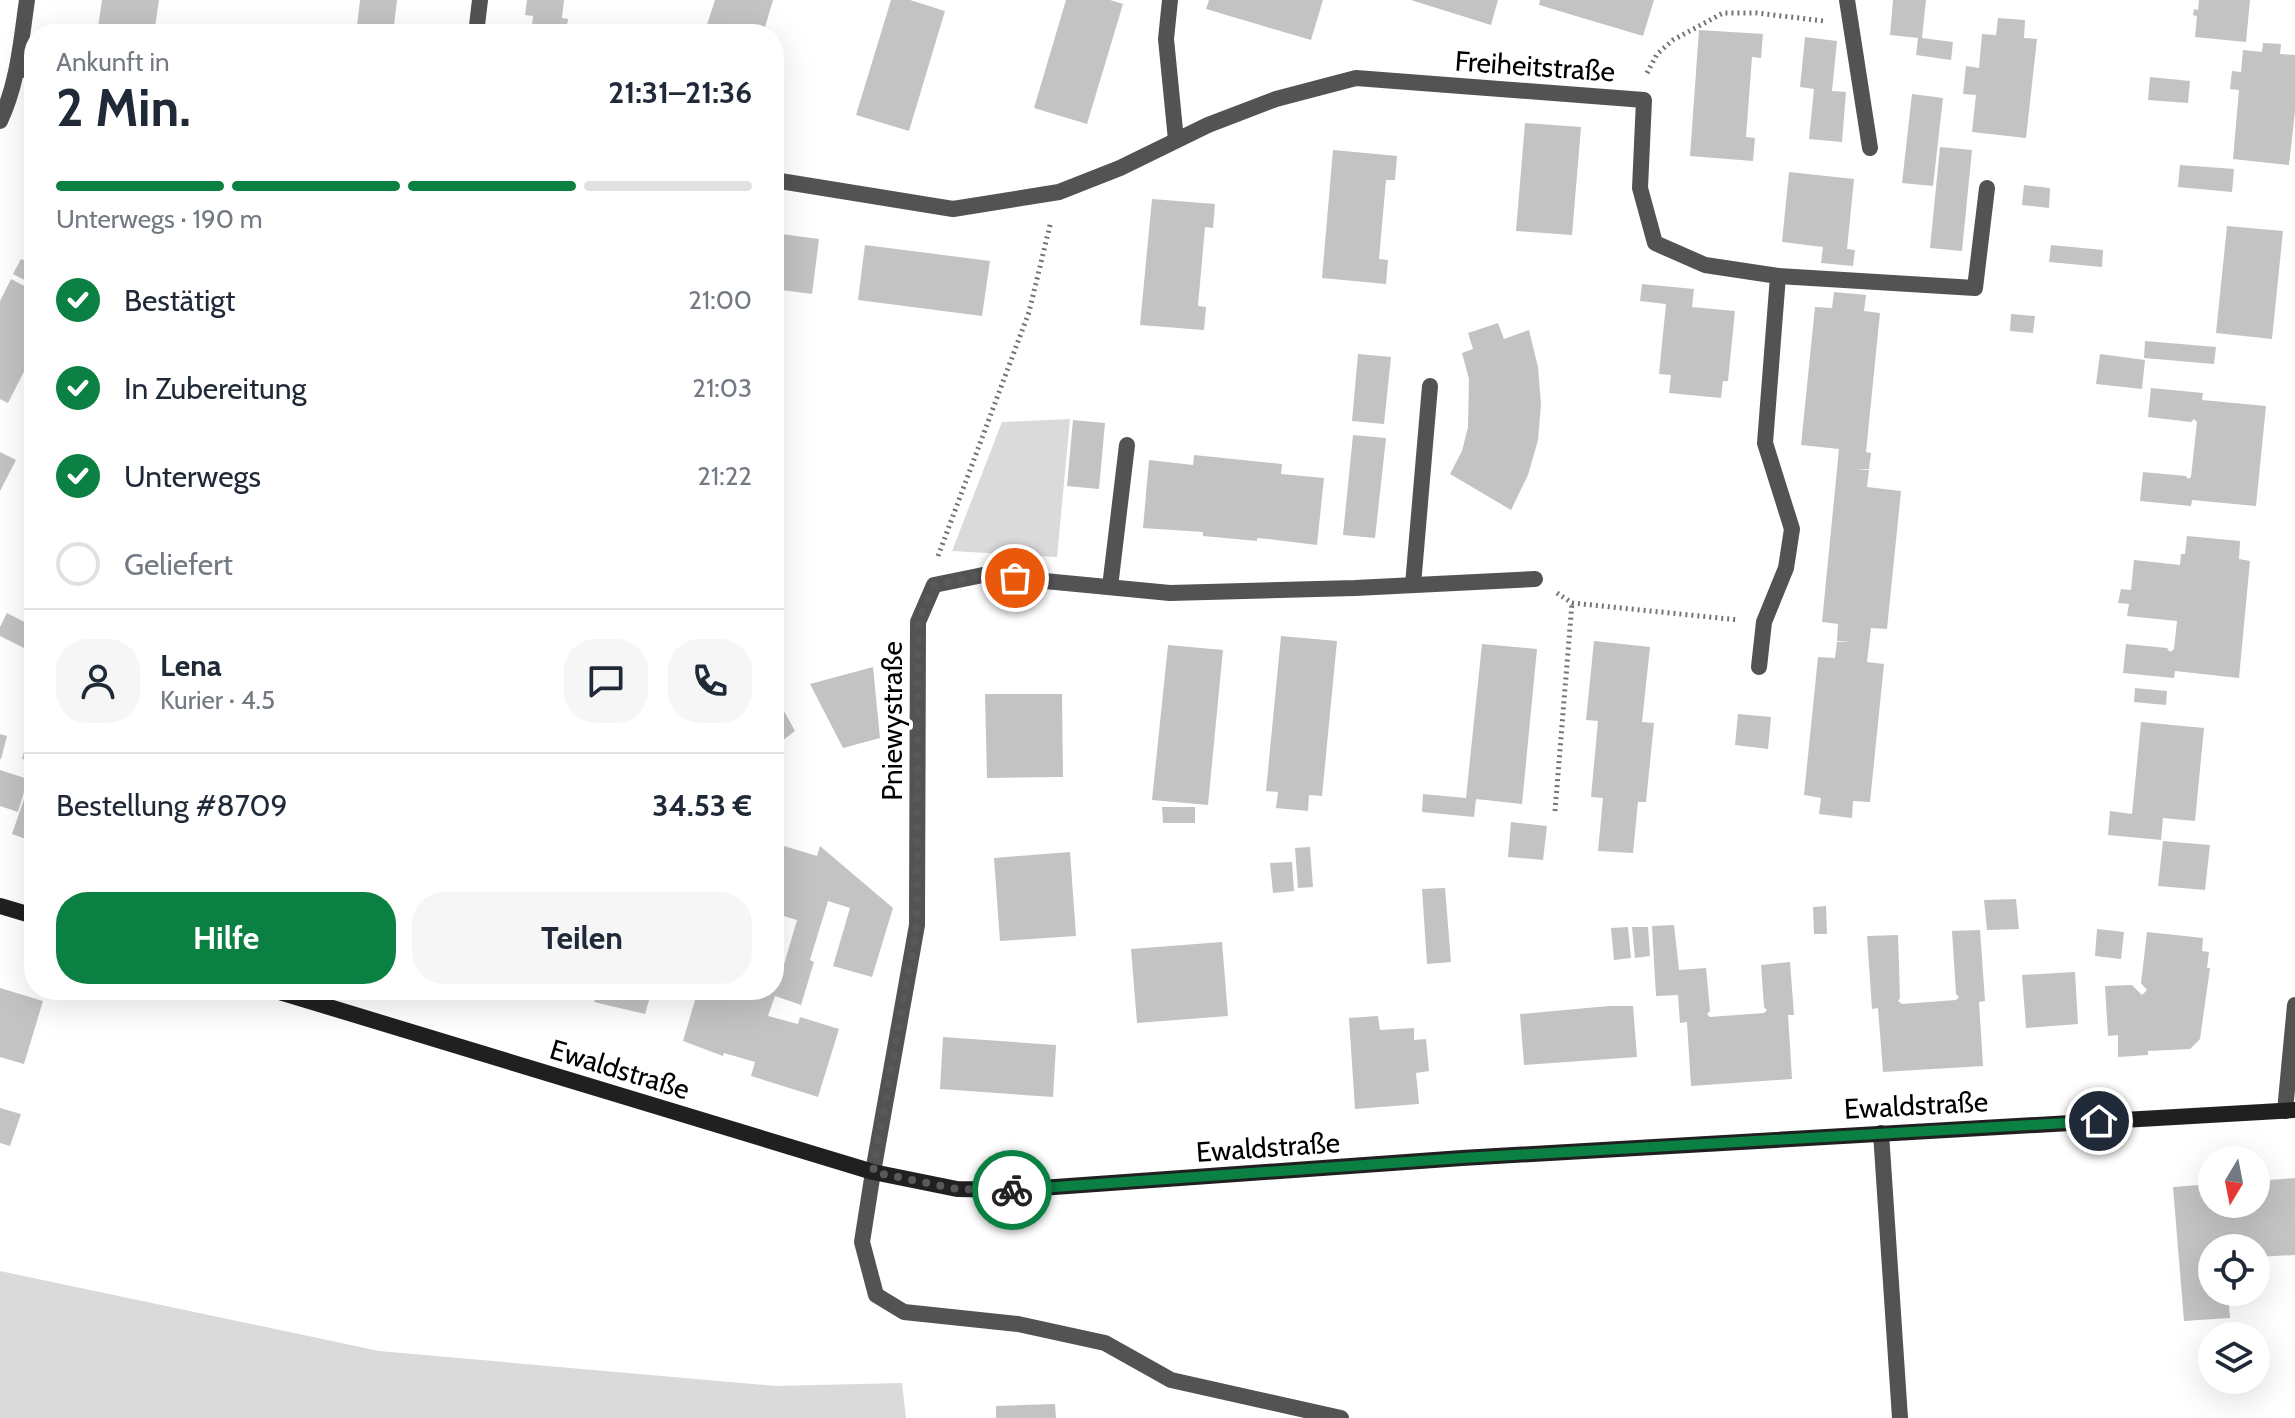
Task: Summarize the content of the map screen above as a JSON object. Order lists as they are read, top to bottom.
{
  "streets": {
    "street": ["Freiheitstraße", "Pniewystraße", "Ewaldstraße"]
  },
  "crossings": [
    ["Pniewystraße", "Ewaldstraße"]
  ],
  "north": "bottom",
  "page": {
    "heading": ["2 Min.", "Ankunft in", "21:31–21:36"],
    "panel": [
      "Lena",
      "Kurier · 4.5",
      "Bestellung #8709",
      "34.53 €"
    ],
    "bar": "Unterwegs · 190 m",
    "list": [
      ["Bestätigt", "21:00"],
      ["In Zubereitung", "21:03"],
      ["Unterwegs", "21:22"],
      "Geliefert"
    ],
    "buttons": ["Hilfe", "Teilen"]
  }
}
